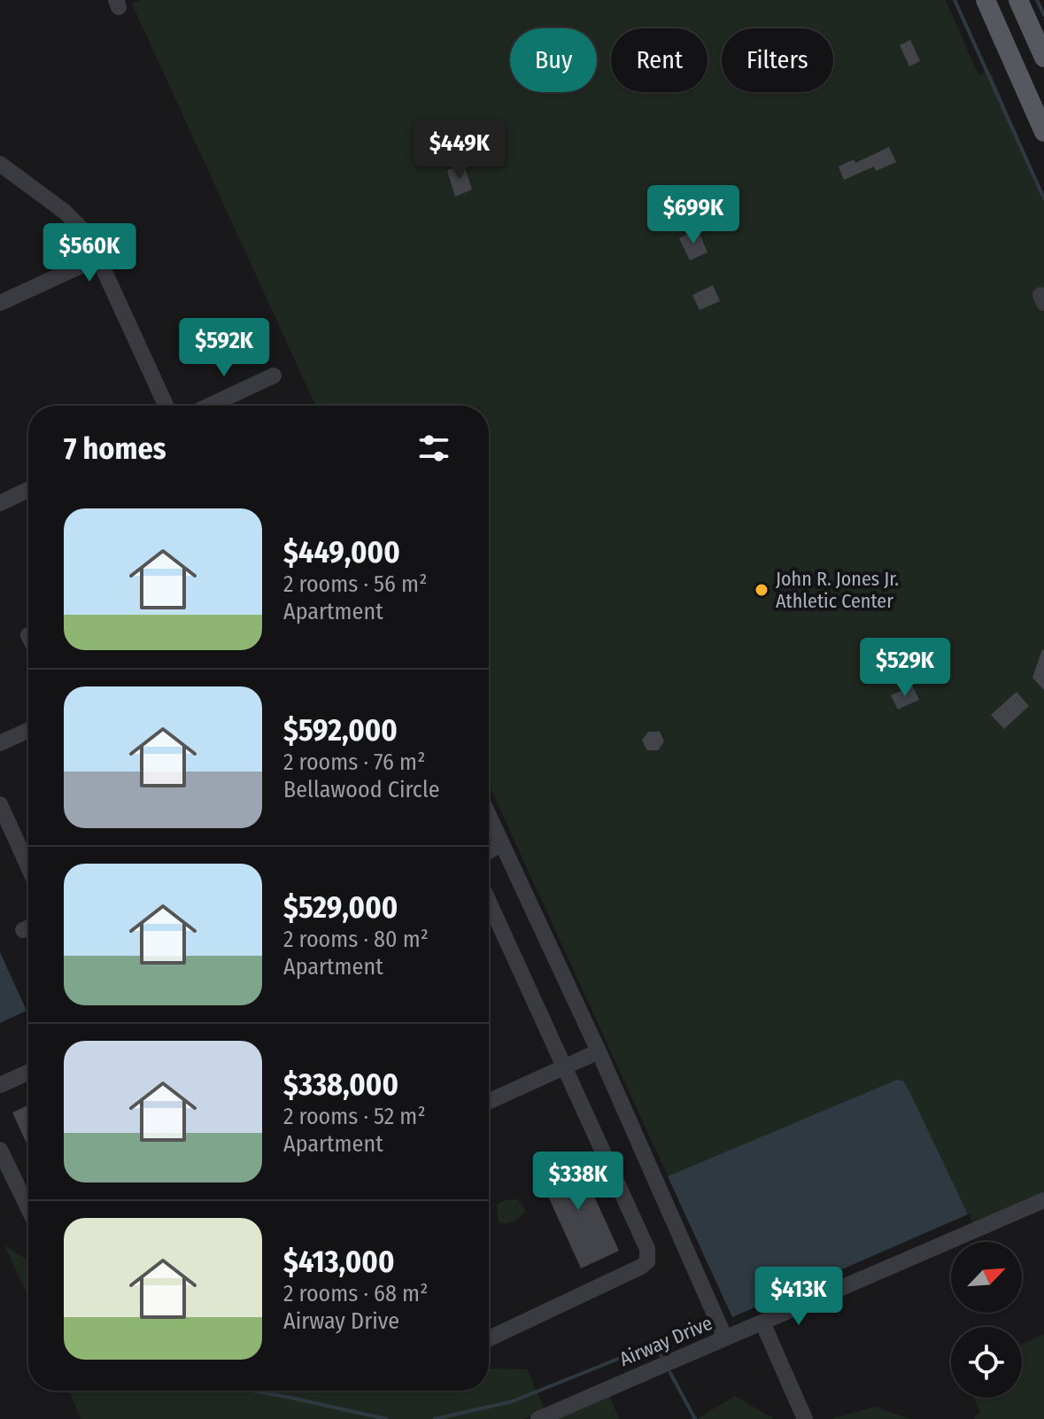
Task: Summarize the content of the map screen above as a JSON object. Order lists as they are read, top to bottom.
{
  "streets": {
    "street": ["Airway Drive"]
  },
  "places": ["John R. Jones Jr. Athletic Center"],
  "north": "top right",
  "page": {
    "chip": ["Buy", "Rent", "Filters"],
    "price": [
      "$449K",
      "$699K",
      "$560K",
      "$592K",
      "$529K",
      "$338K",
      "$413K"
    ],
    "heading": "7 homes",
    "list": [
      {
        "name": "$449,000",
        "note": "2 rooms · 56 m² · Apartment"
      },
      {
        "name": "$592,000",
        "note": "2 rooms · 76 m² · Bellawood Circle"
      },
      {
        "name": "$529,000",
        "note": "2 rooms · 80 m² · Apartment"
      },
      {
        "name": "$338,000",
        "note": "2 rooms · 52 m² · Apartment"
      },
      {
        "name": "$413,000",
        "note": "2 rooms · 68 m² · Airway Drive"
      }
    ]
  }
}
